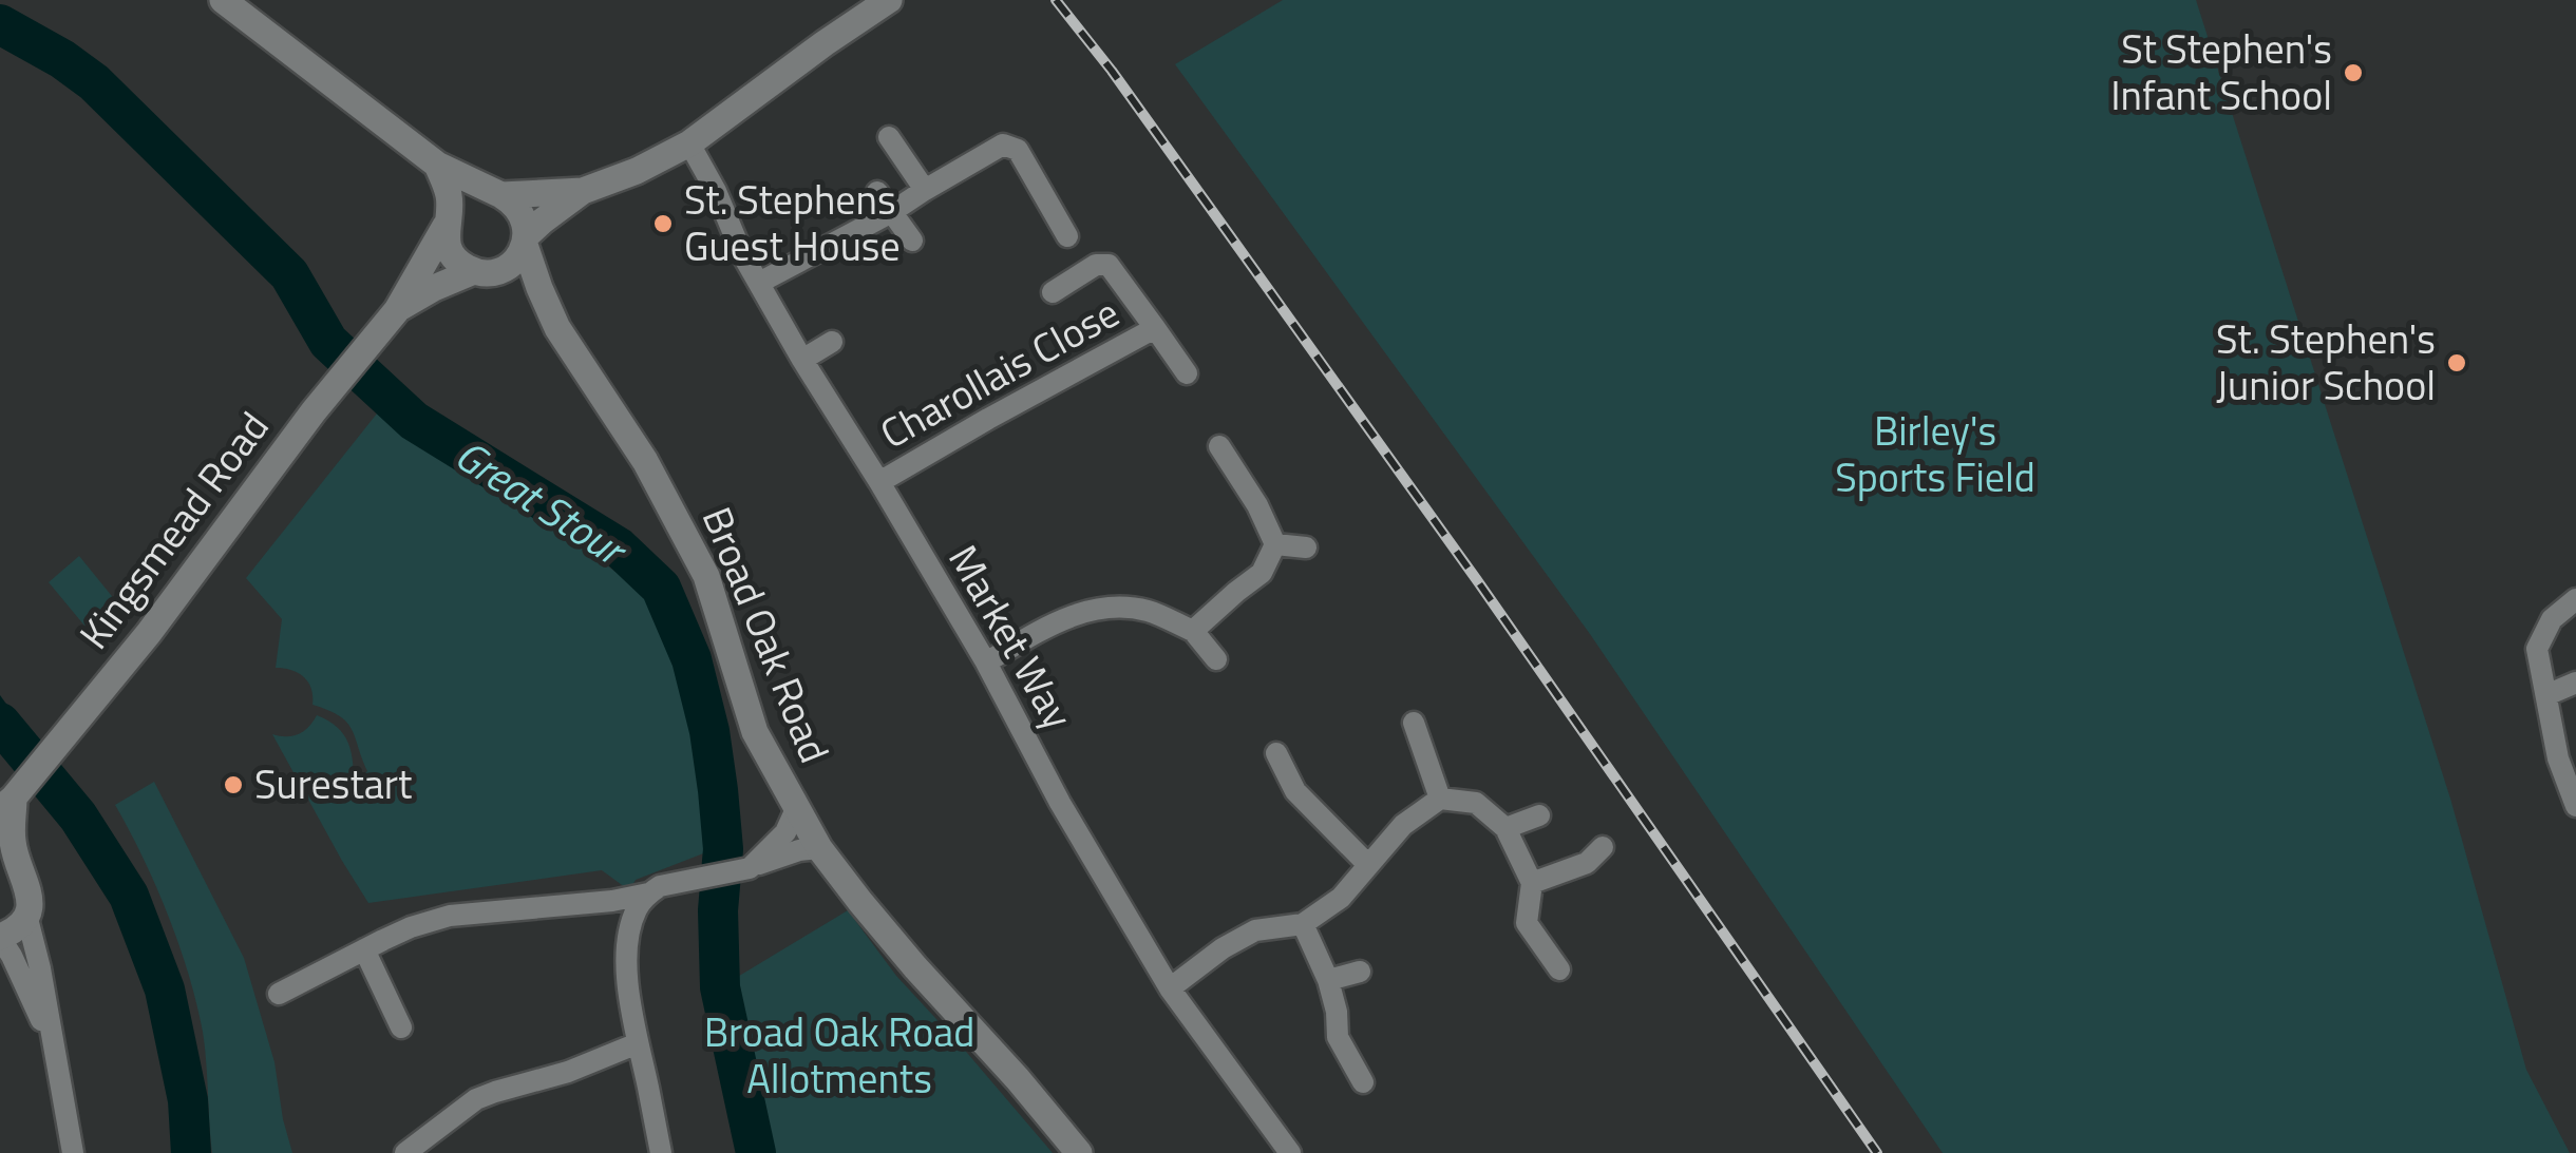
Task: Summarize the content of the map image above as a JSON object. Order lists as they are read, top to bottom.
{
  "streets": {
    "street": [
      "Charollais Close",
      "Kingsmead Road",
      "Broad Oak Road",
      "Market Way"
    ]
  },
  "crossings": [
    ["Charollais Close", "Market Way"],
    ["Kingsmead Road", "Broad Oak Road"]
  ],
  "water": ["Great Stour"],
  "parks": ["Birley's Sports Field", "Broad Oak Road Allotments"],
  "places": [
    "St Stephen's Infant School",
    "St. Stephens Guest House",
    "St. Stephen's Junior School",
    "Surestart"
  ]
}
